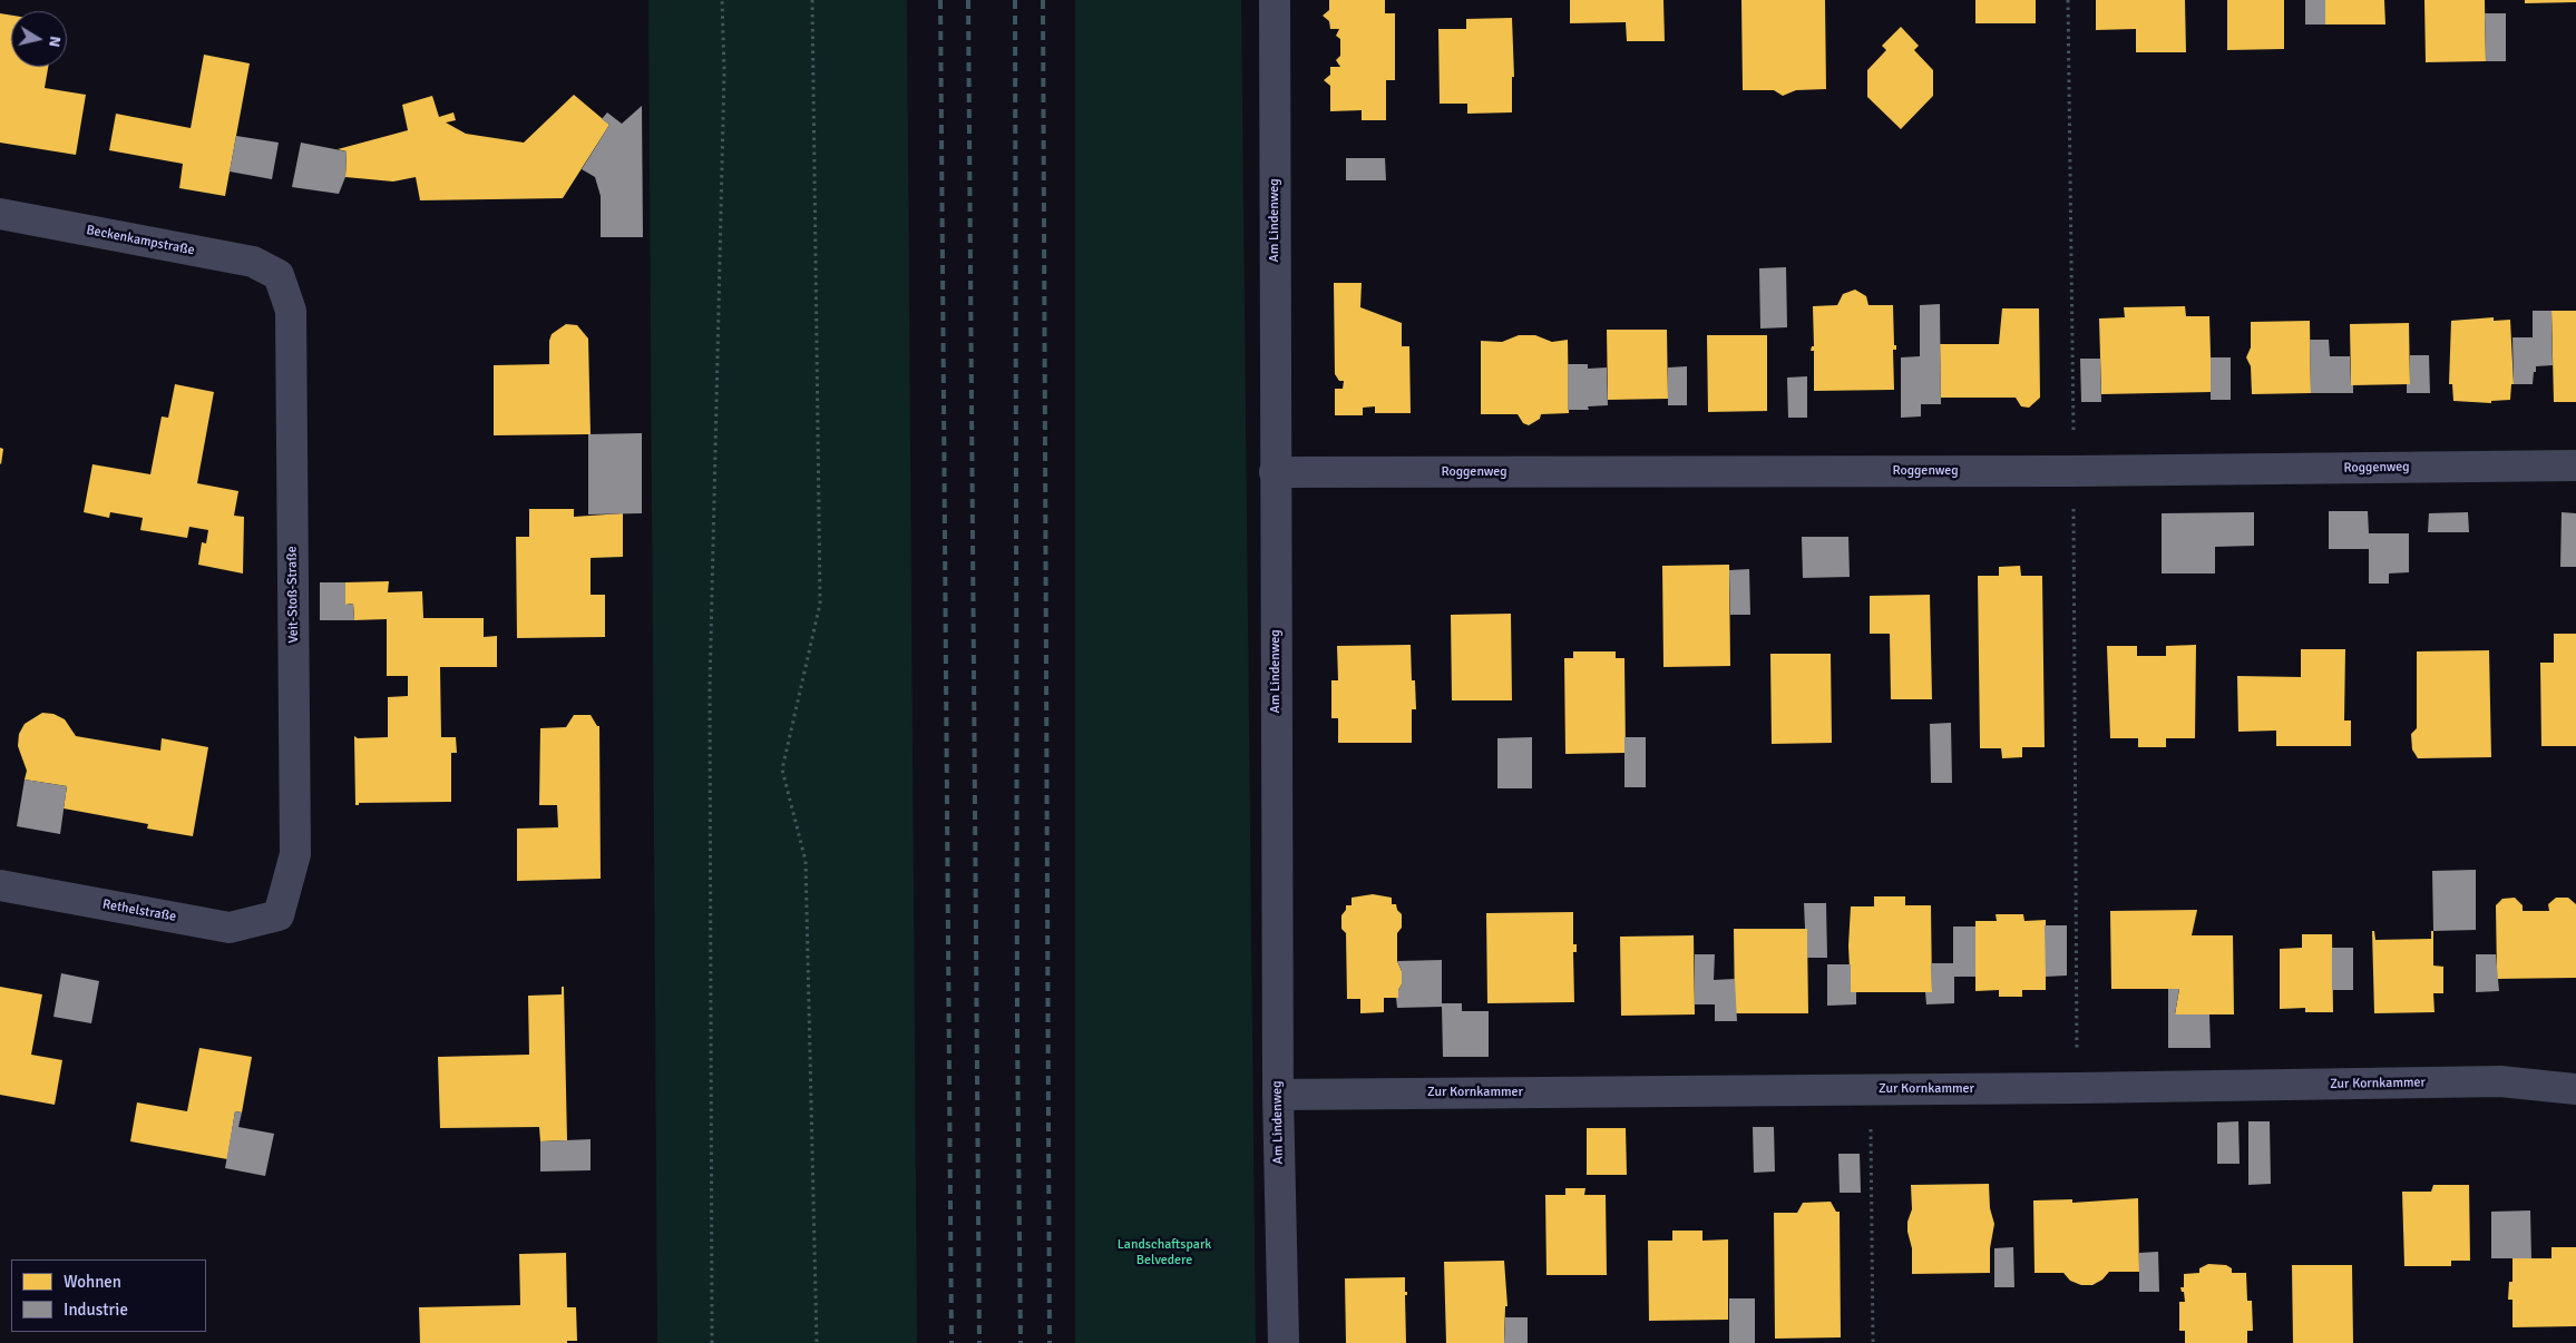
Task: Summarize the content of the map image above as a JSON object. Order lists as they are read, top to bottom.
{
  "streets": {
    "street": [
      "Am Lindenweg",
      "Beckenkampstraße",
      "Roggenweg",
      "Veit-Stoß-Straße",
      "Rethelstraße",
      "Zur Kornkammer"
    ]
  },
  "crossings": [
    ["Am Lindenweg", "Roggenweg"],
    ["Am Lindenweg", "Zur Kornkammer"],
    ["Beckenkampstraße", "Veit-Stoß-Straße"],
    ["Veit-Stoß-Straße", "Rethelstraße"]
  ],
  "parks": ["Landschaftspark Belvedere"],
  "legend": ["Wohnen", "Industrie"],
  "north": "right"
}
